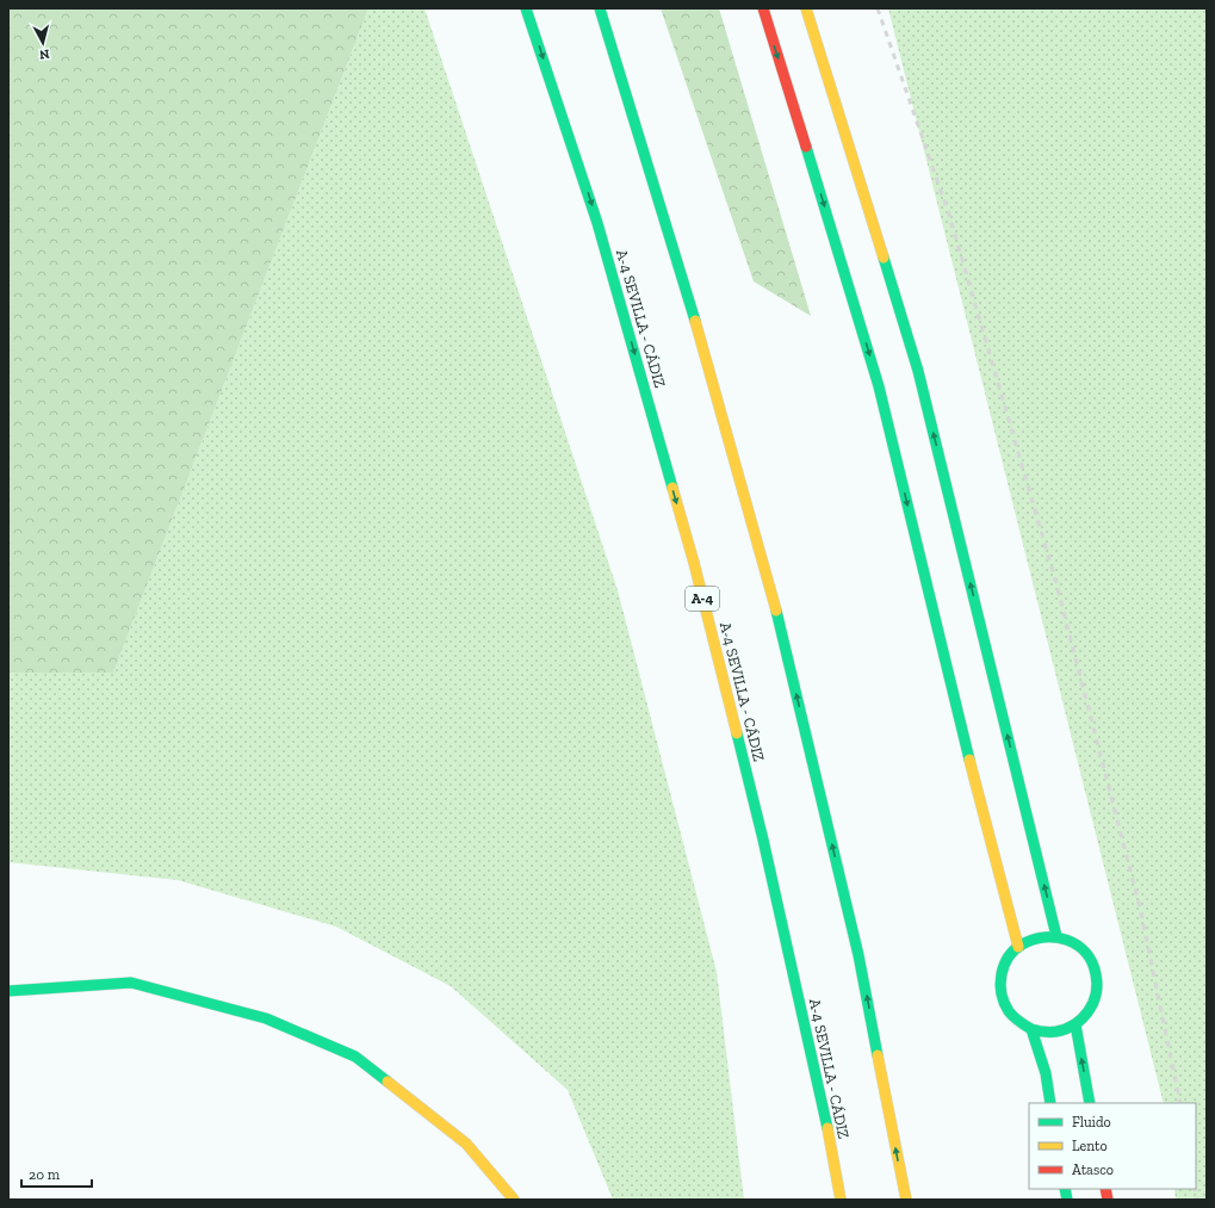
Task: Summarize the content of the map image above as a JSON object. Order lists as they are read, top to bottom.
{
  "streets": {
    "main road": ["A-4 SEVILLA - CÁDIZ", "A-4"]
  },
  "legend": ["Fluido", "Lento", "Atasco"],
  "scale_bar": "20 m",
  "north": "bottom"
}
